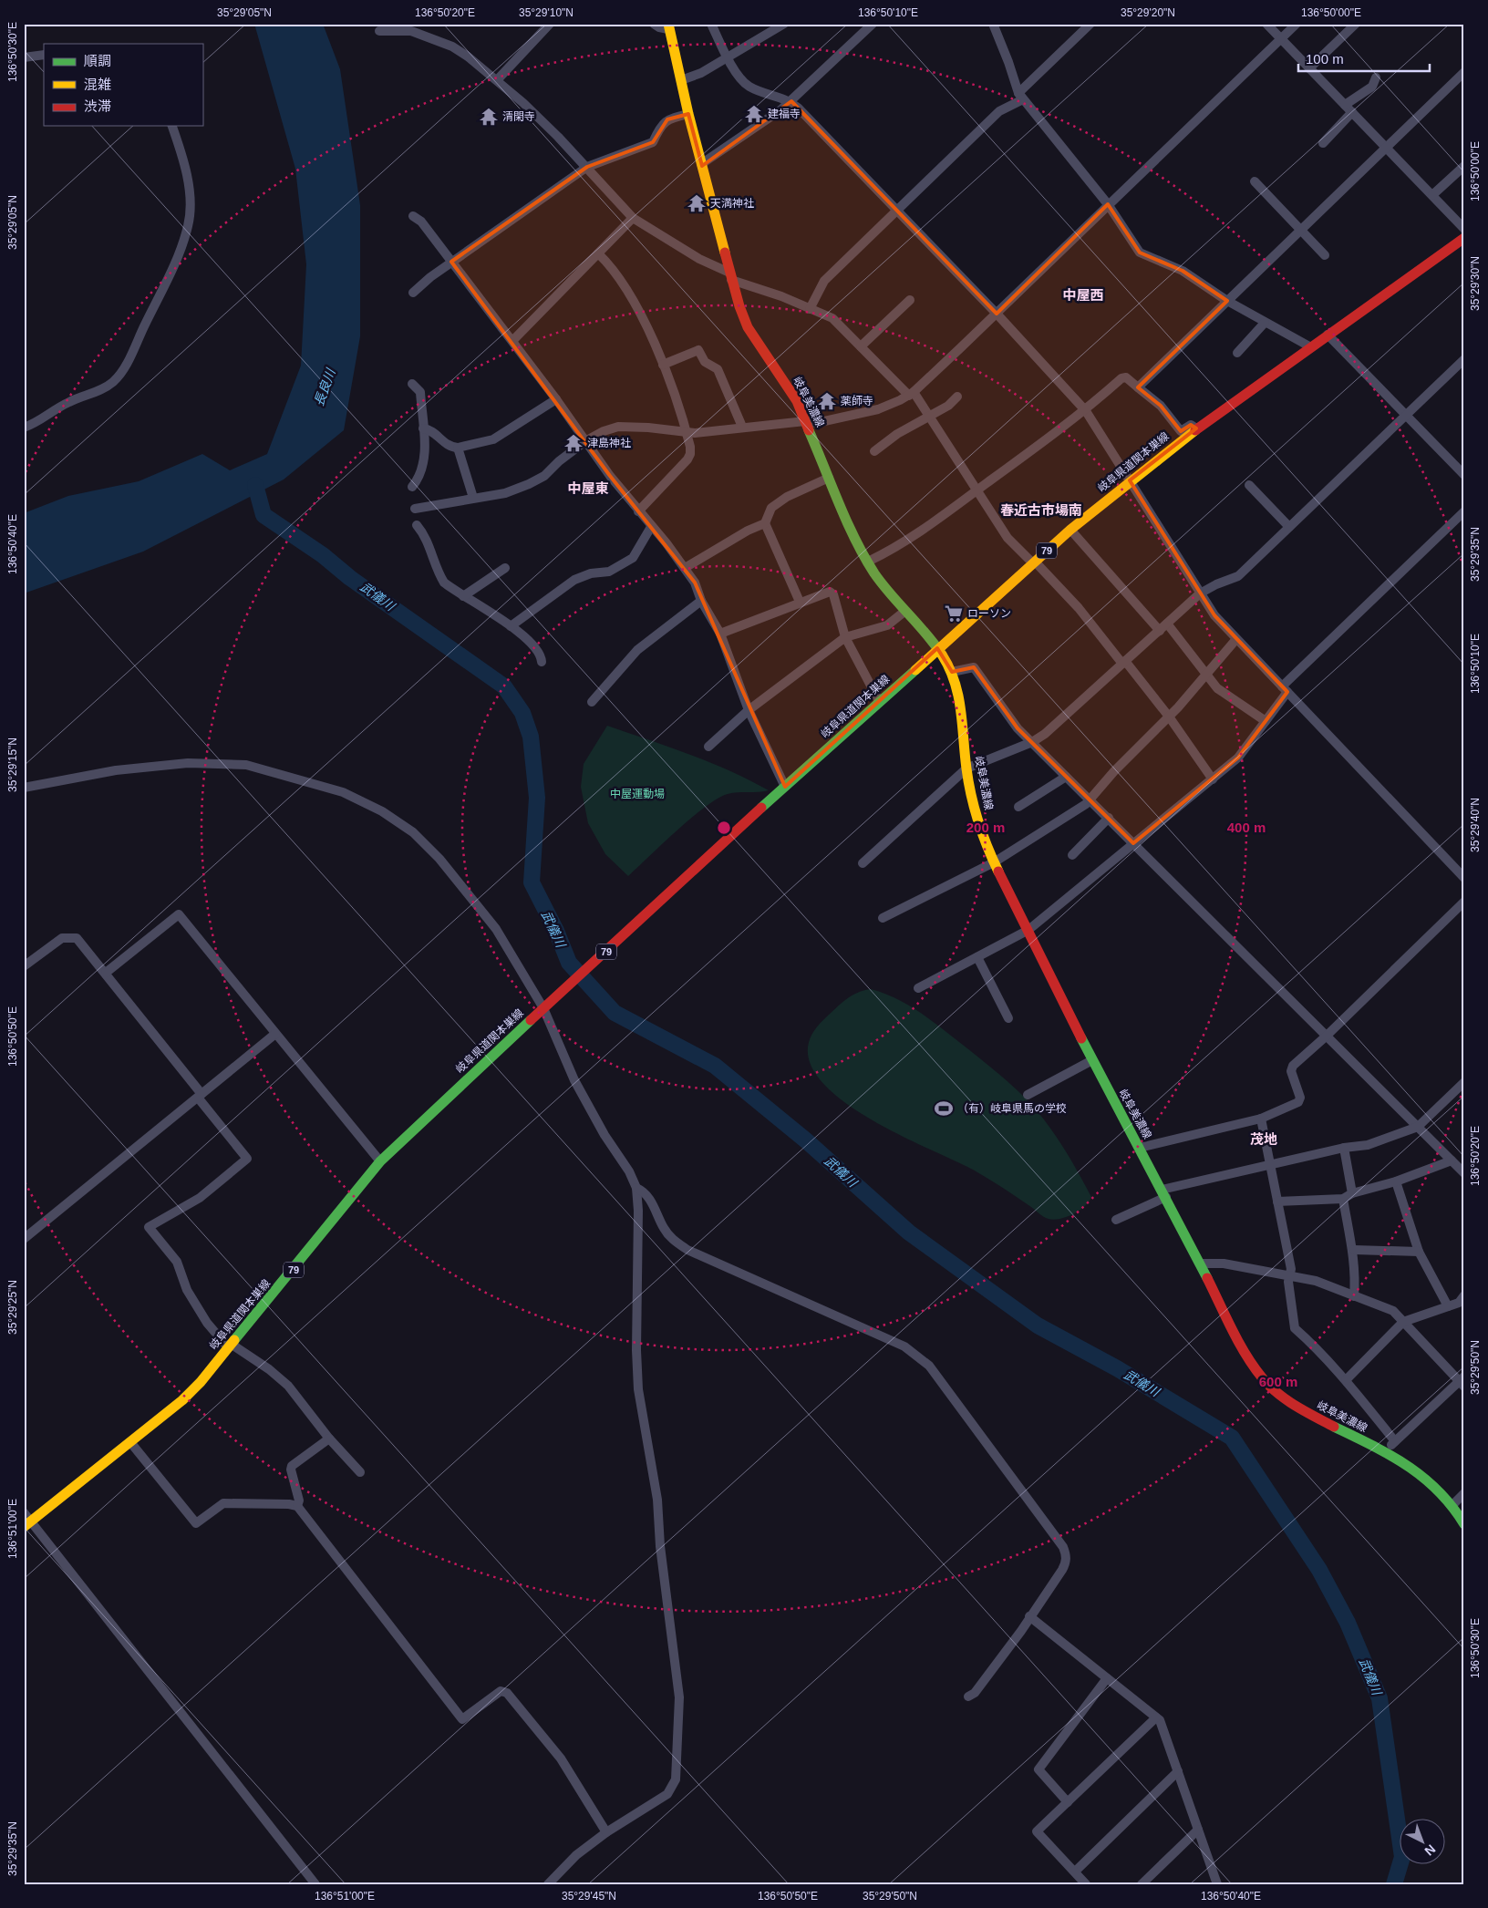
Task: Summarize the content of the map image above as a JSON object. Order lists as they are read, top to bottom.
{
  "streets": {
    "main road": ["岐阜美濃線", "岐阜県道関本巣線", "79"]
  },
  "crossings": [
    ["岐阜美濃線", "岐阜県道関本巣線"]
  ],
  "districts": [
    "中屋西",
    "中屋東",
    "春近古市場南",
    "茂地"
  ],
  "water": ["長良川", "武儀川"],
  "parks": ["中屋運動場"],
  "places": {
    "temple": [
      "建福寺",
      "清閑寺",
      "天満神社",
      "薬師寺",
      "津島神社"
    ],
    "supermarket": ["ローソン"],
    "sports": ["（有）岐阜県馬の学校"]
  },
  "legend": ["順調", "混雑", "渋滞"],
  "scale_bar": "100 m",
  "north": "bottom right",
  "coordinates": [
    "35°29'05\"N",
    "136°50'20\"E",
    "35°29'10\"N",
    "136°50'10\"E",
    "35°29'20\"N",
    "136°50'00\"E",
    "136°50'30\"E",
    "35°29'30\"N",
    "136°50'40\"E",
    "35°29'35\"N",
    "35°29'15\"N",
    "35°29'40\"N",
    "136°50'50\"E",
    "35°29'25\"N",
    "35°29'50\"N",
    "136°51'00\"E",
    "35°29'45\"N"
  ],
  "rings": ["200 m", "400 m", "600 m"]
}
